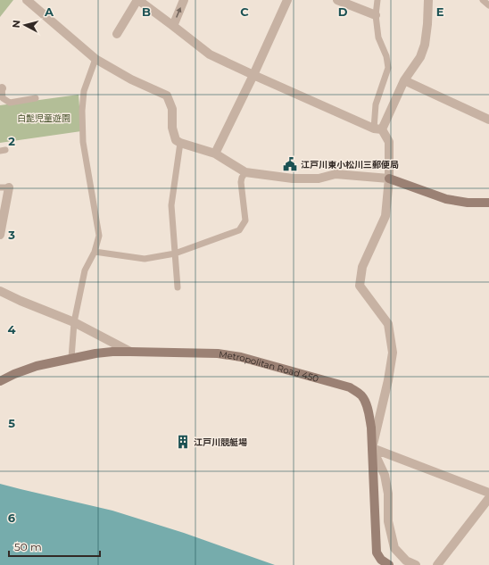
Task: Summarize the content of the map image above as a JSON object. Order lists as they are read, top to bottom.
{
  "streets": {
    "main road": ["Metropolitan Road 450"]
  },
  "parks": ["白髭児童遊園"],
  "places": {
    "public building": ["江戸川東小松川三郵便局"],
    "building": ["江戸川競艇場"]
  },
  "scale_bar": "50 m",
  "north": "left",
  "grid": {
    "columns": [
      "A",
      "B",
      "C",
      "D",
      "E"
    ],
    "rows": [
      "2",
      "3",
      "4",
      "5",
      "6"
    ]
  }
}
